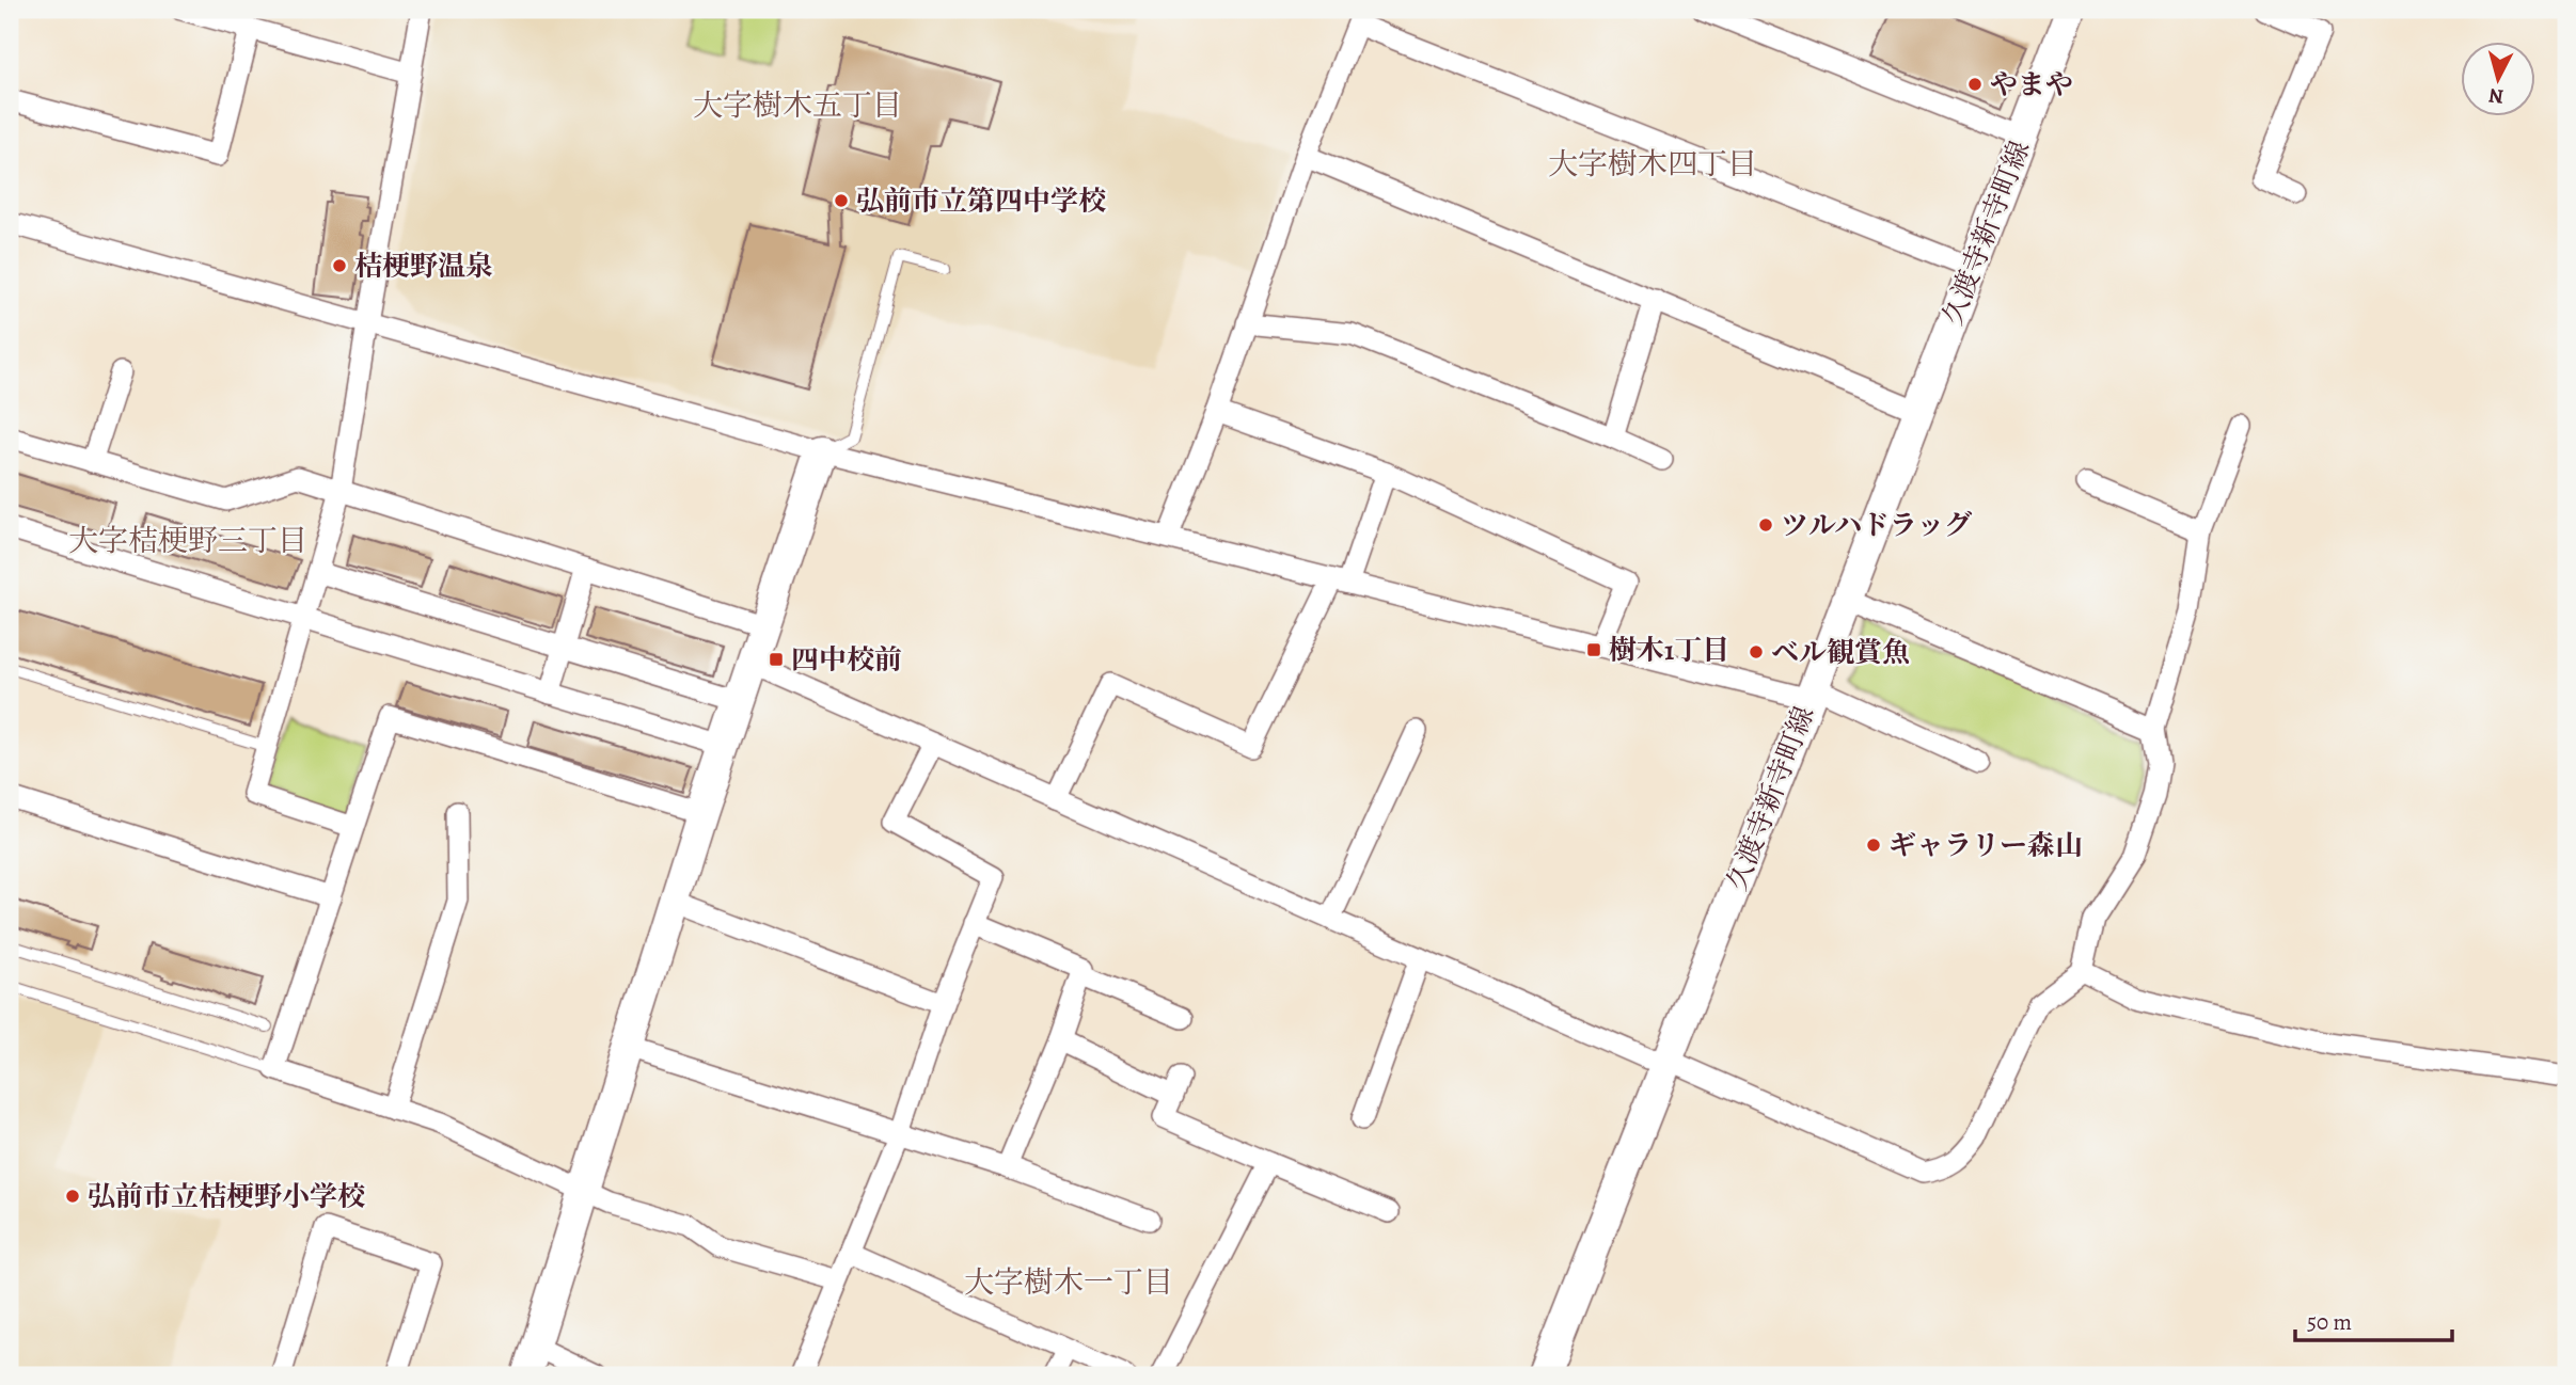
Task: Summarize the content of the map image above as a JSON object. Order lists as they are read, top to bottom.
{
  "streets": {
    "main road": ["久渡寺新寺町線"]
  },
  "districts": [
    "大字樹木五丁目",
    "大字樹木四丁目",
    "大字桔梗野三丁目",
    "大字樹木一丁目"
  ],
  "places": {
    "other": [
      "やまや",
      "弘前市立第四中学校",
      "桔梗野温泉",
      "ツルハドラッグ",
      "ベル観賞魚",
      "ギャラリー森山",
      "弘前市立桔梗野小学校"
    ],
    "transit": ["樹木1丁目", "四中校前"]
  },
  "scale_bar": "50 m",
  "north": "bottom"
}
